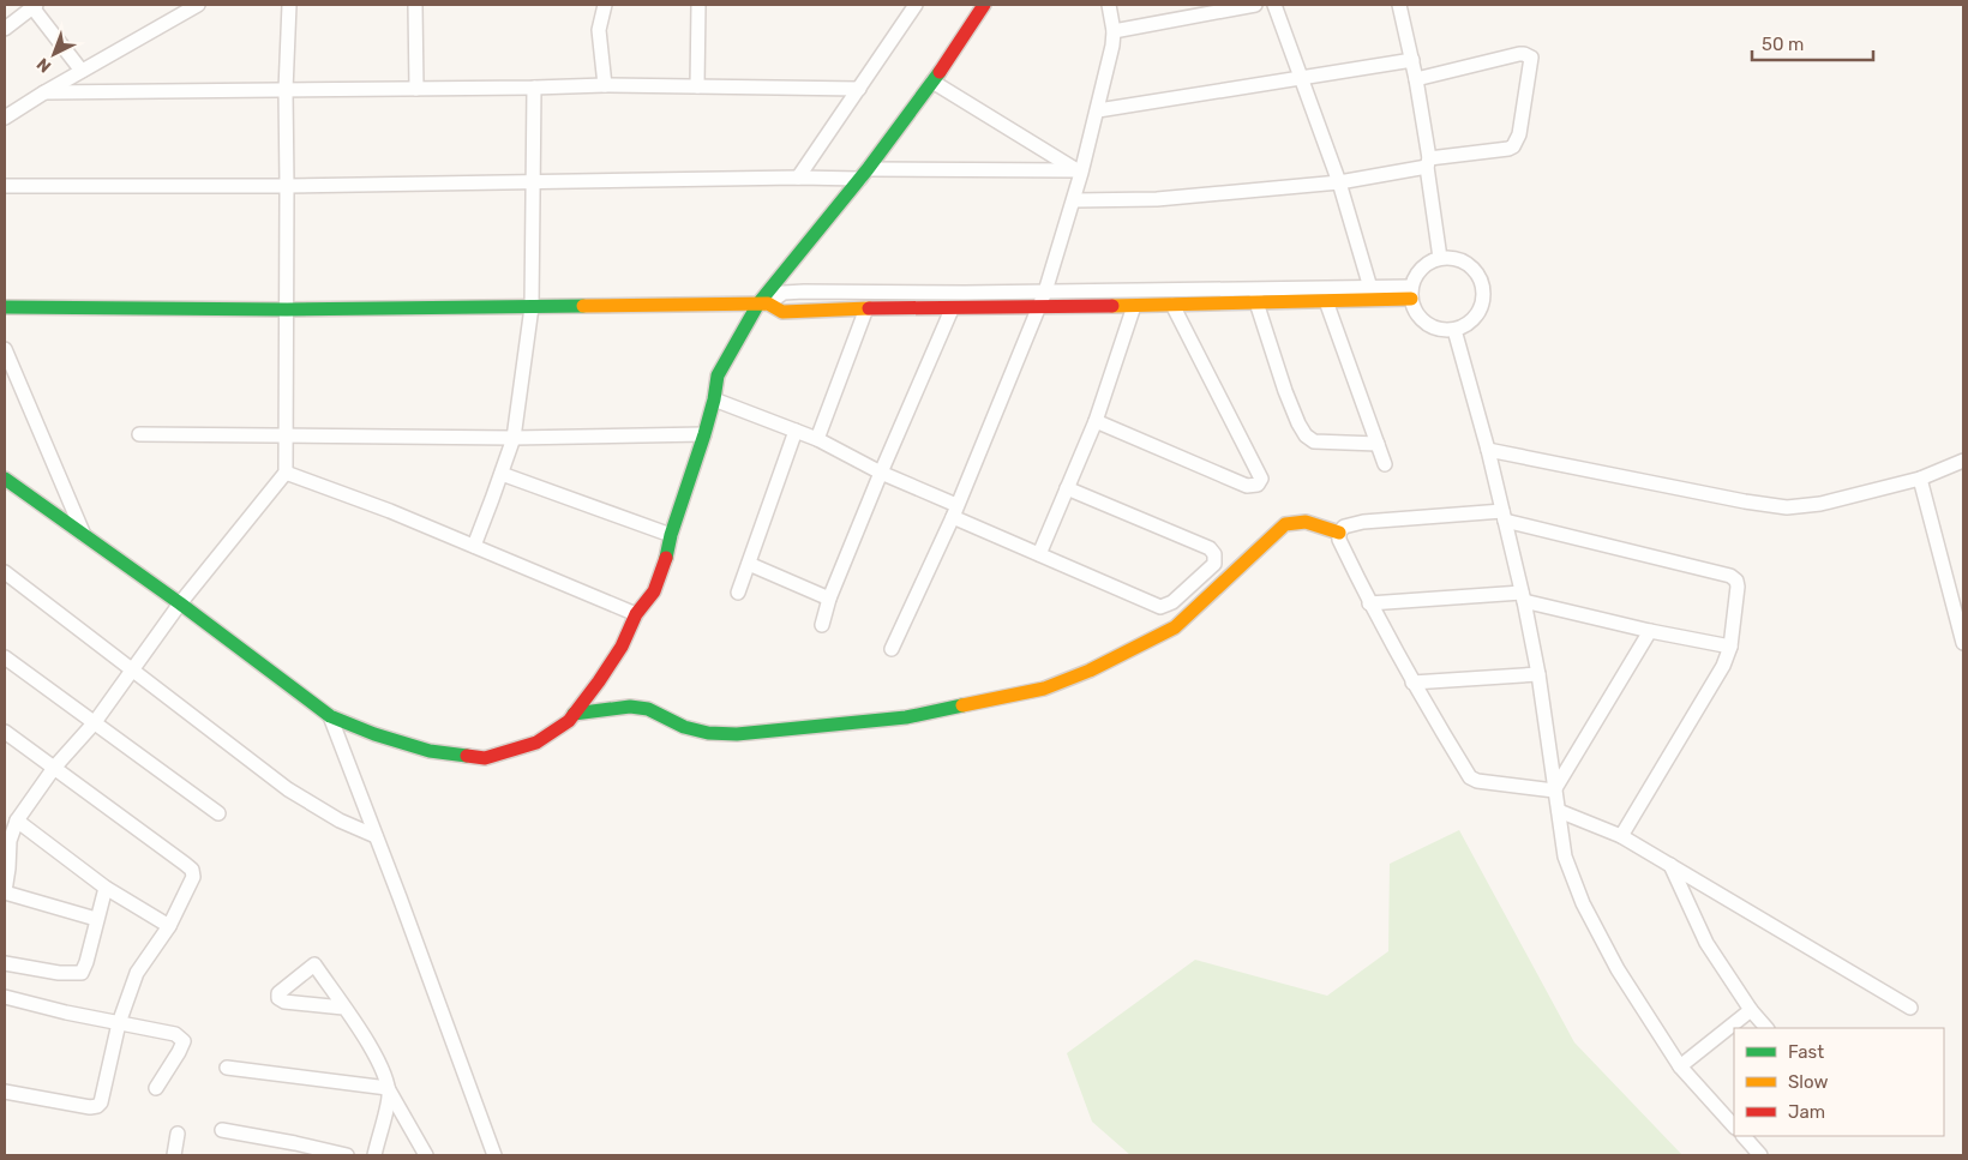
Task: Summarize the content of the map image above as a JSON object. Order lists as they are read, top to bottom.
{
  "legend": ["Fast", "Slow", "Jam"],
  "scale_bar": "50 m",
  "north": "bottom left"
}
